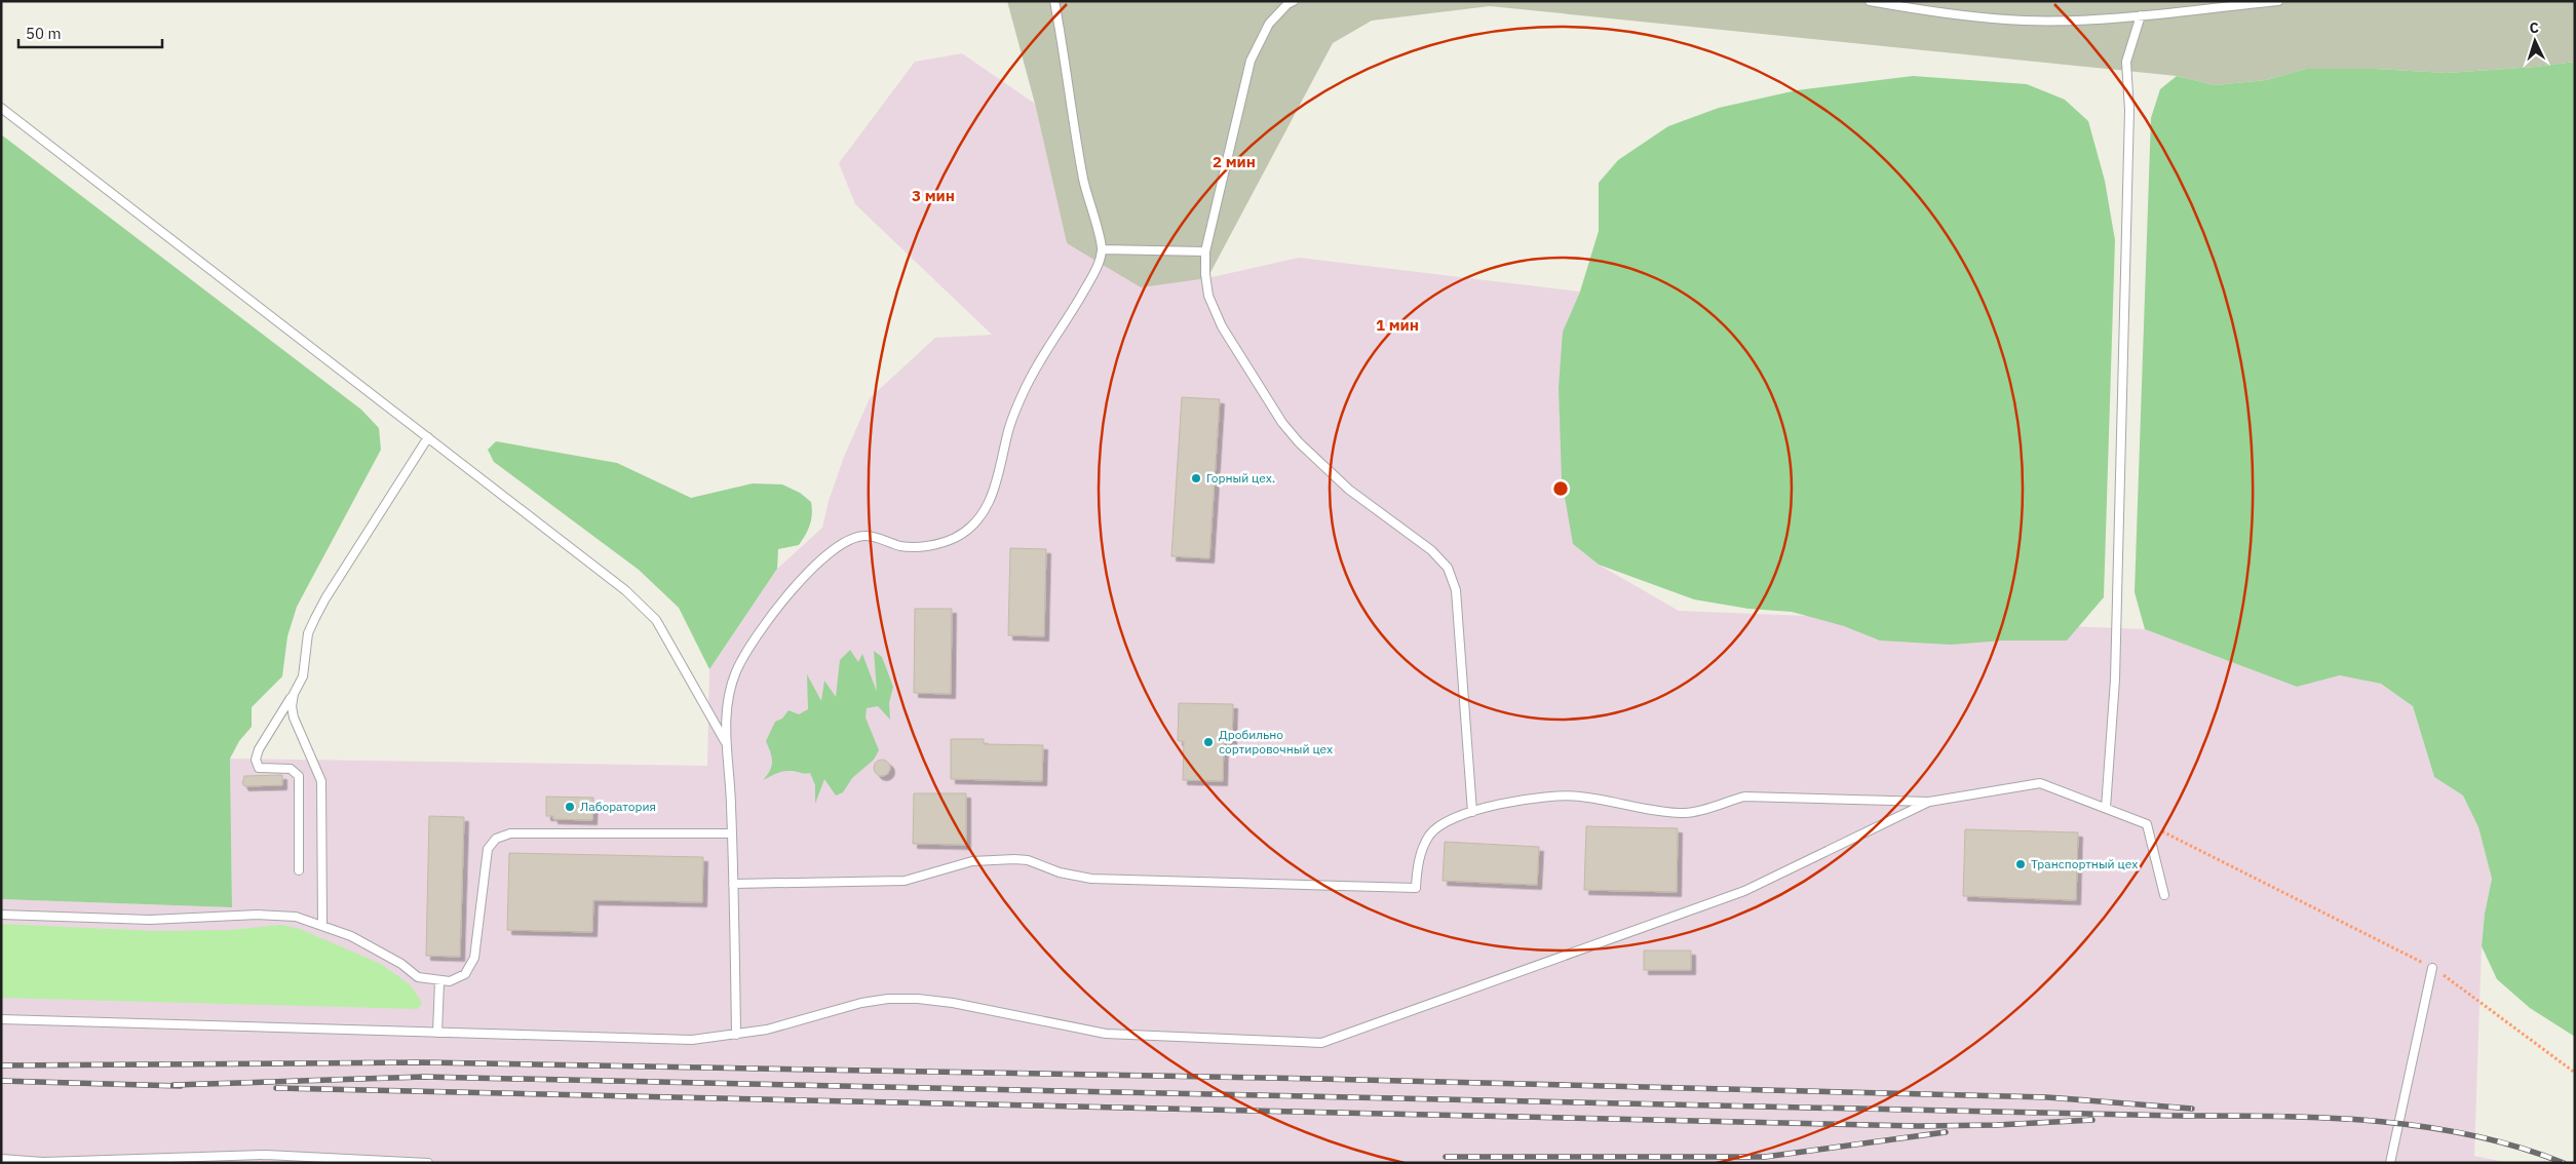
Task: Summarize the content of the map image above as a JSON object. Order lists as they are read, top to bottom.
{
  "places": [
    "Горный цех.",
    "Дробильно сортировочный цех",
    "Лаборатория",
    "Транспортный цех"
  ],
  "scale_bar": "50 m",
  "north": "top",
  "rings": ["2 мин", "3 мин", "1 мин"]
}
